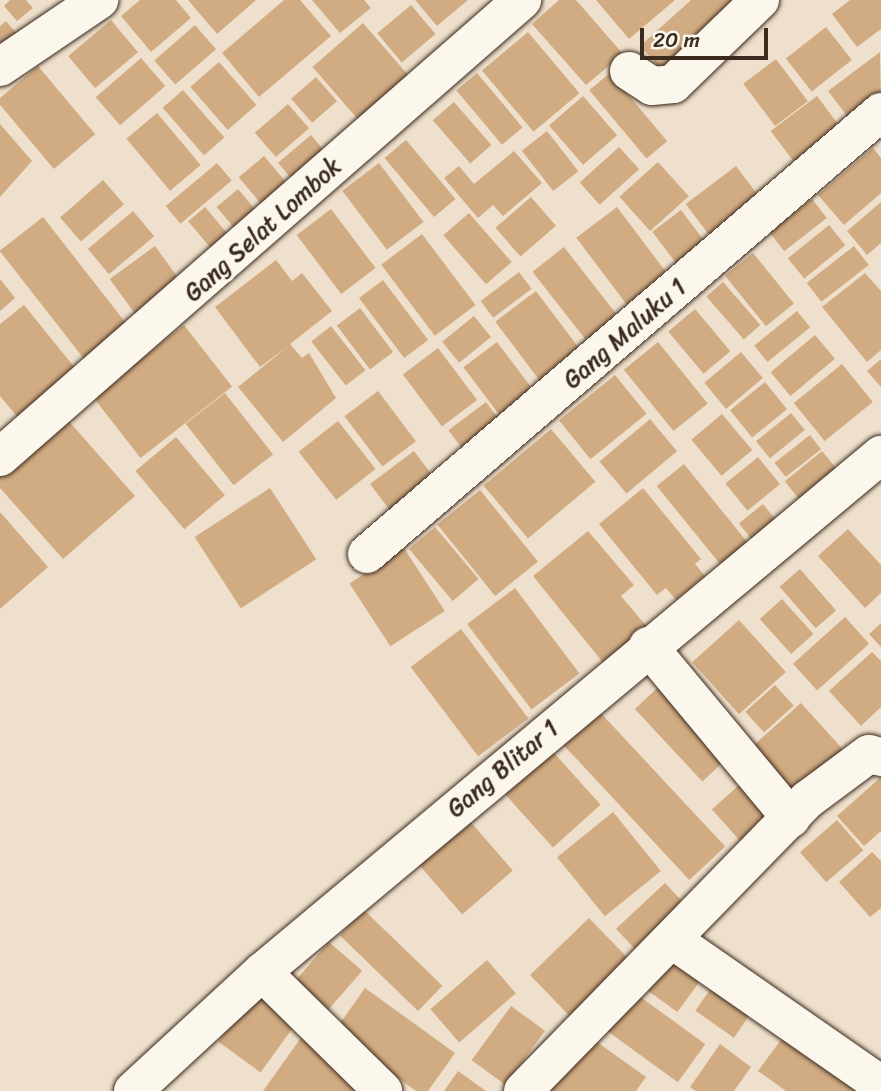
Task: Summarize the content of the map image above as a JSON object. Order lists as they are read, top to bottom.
{
  "streets": {
    "street": ["Gang Selat Lombok", "Gang Maluku 1", "Gang Blitar 1"]
  },
  "scale_bar": "20 m"
}
